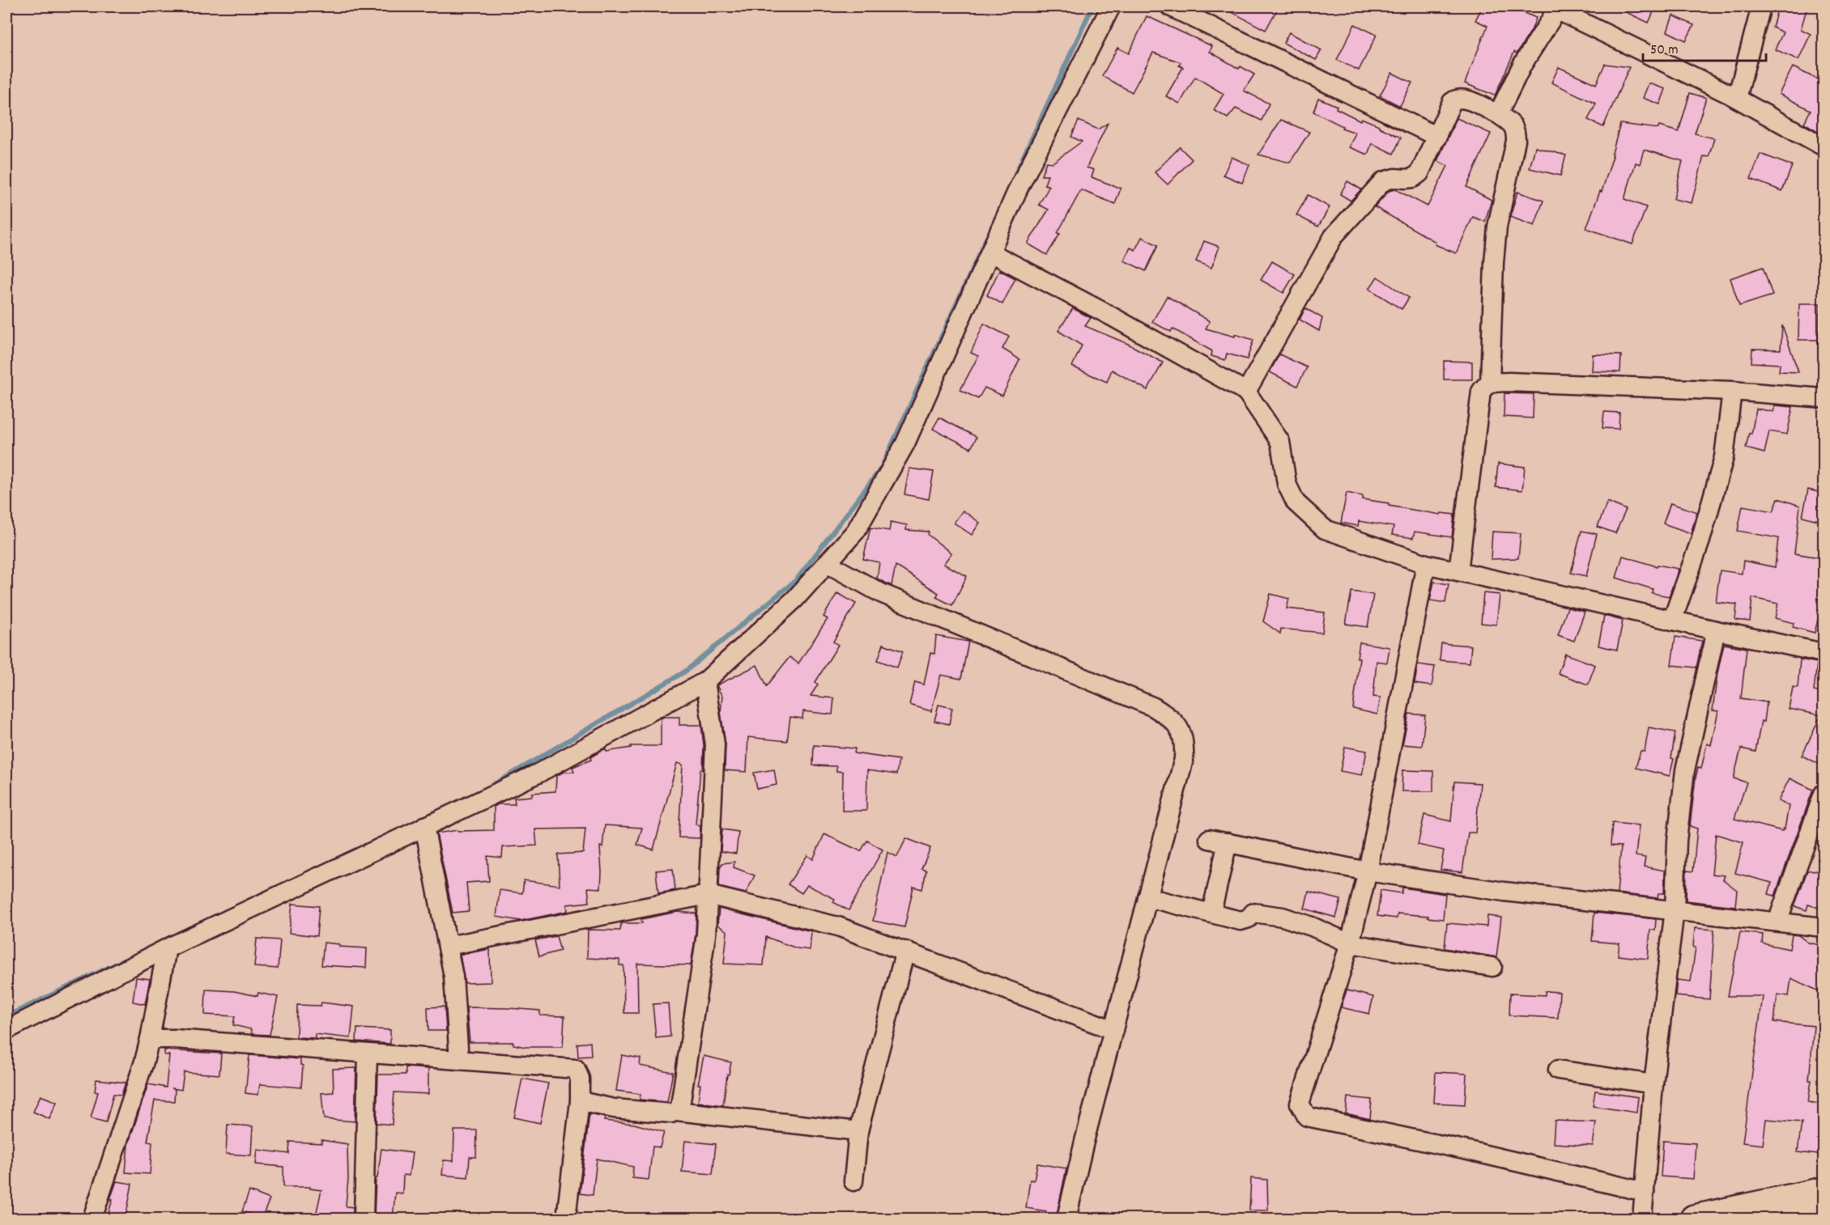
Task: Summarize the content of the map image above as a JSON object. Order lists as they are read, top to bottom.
{
  "scale_bar": "50 m"
}
